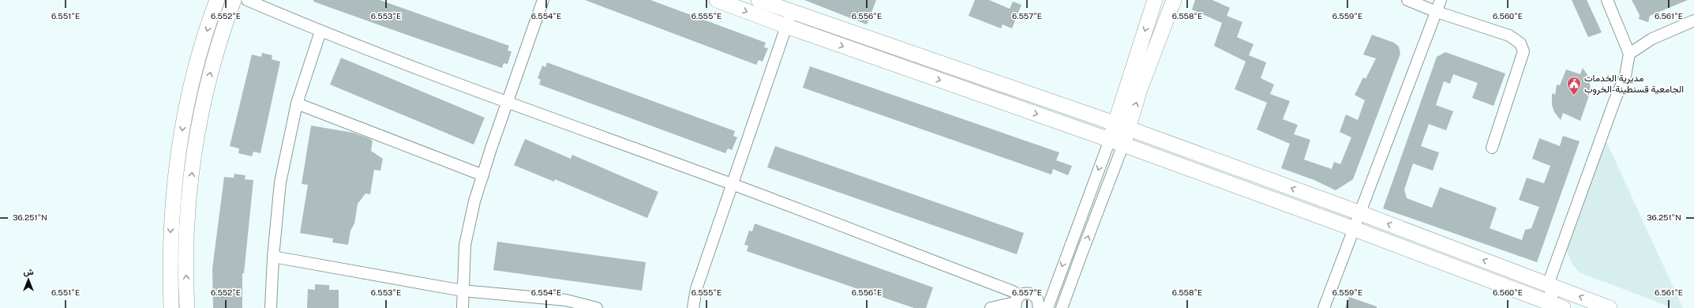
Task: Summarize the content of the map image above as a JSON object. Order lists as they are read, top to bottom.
{
  "places": {
    "public building": ["مديرية الخدمات الجامعية قسنطينة-الخروب"]
  },
  "north": "top",
  "coordinates": [
    "6.551°E",
    "6.552°E",
    "6.553°E",
    "6.554°E",
    "6.555°E",
    "6.556°E",
    "6.557°E",
    "6.558°E",
    "6.559°E",
    "6.560°E",
    "6.561°E",
    "36.251°N"
  ]
}
